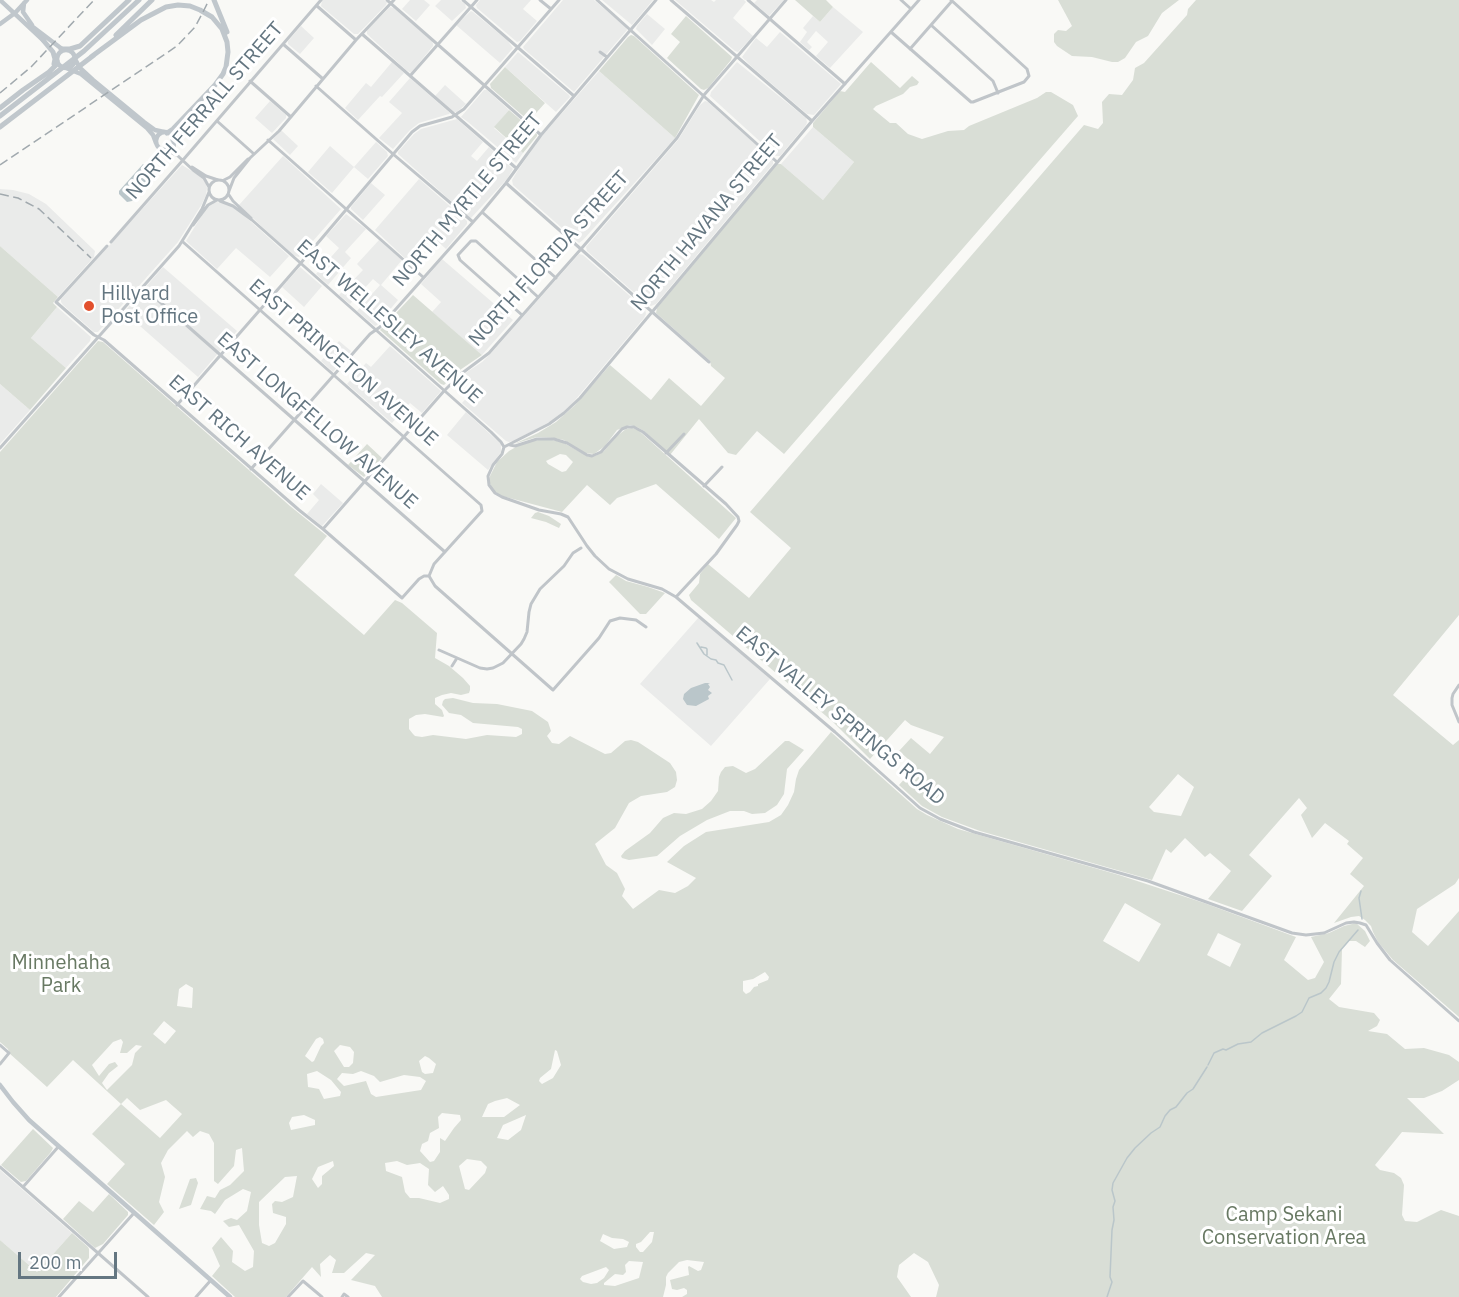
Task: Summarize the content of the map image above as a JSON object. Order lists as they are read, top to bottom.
{
  "streets": {
    "street": [
      "NORTH FERRALL STREET",
      "NORTH MYRTLE STREET",
      "NORTH HAVANA STREET",
      "NORTH FLORIDA STREET",
      "EAST WELLESLEY AVENUE",
      "EAST PRINCETON AVENUE",
      "EAST LONGFELLOW AVENUE",
      "EAST RICH AVENUE",
      "EAST VALLEY SPRINGS ROAD"
    ]
  },
  "crossings": [
    ["NORTH MYRTLE STREET", "EAST WELLESLEY AVENUE"],
    ["NORTH MYRTLE STREET", "EAST PRINCETON AVENUE"],
    ["NORTH MYRTLE STREET", "EAST LONGFELLOW AVENUE"],
    ["NORTH MYRTLE STREET", "EAST RICH AVENUE"],
    ["NORTH HAVANA STREET", "EAST WELLESLEY AVENUE"],
    ["NORTH HAVANA STREET", "EAST VALLEY SPRINGS ROAD"],
    ["NORTH FLORIDA STREET", "EAST WELLESLEY AVENUE"],
    ["NORTH FLORIDA STREET", "EAST PRINCETON AVENUE"],
    ["NORTH FLORIDA STREET", "EAST LONGFELLOW AVENUE"],
    ["NORTH FLORIDA STREET", "EAST RICH AVENUE"],
    ["EAST WELLESLEY AVENUE", "EAST VALLEY SPRINGS ROAD"],
    ["EAST PRINCETON AVENUE", "EAST LONGFELLOW AVENUE"]
  ],
  "parks": ["Minnehaha Park", "Camp Sekani Conservation Area"],
  "places": ["Hillyard Post Office"],
  "scale_bar": "200 m"
}
